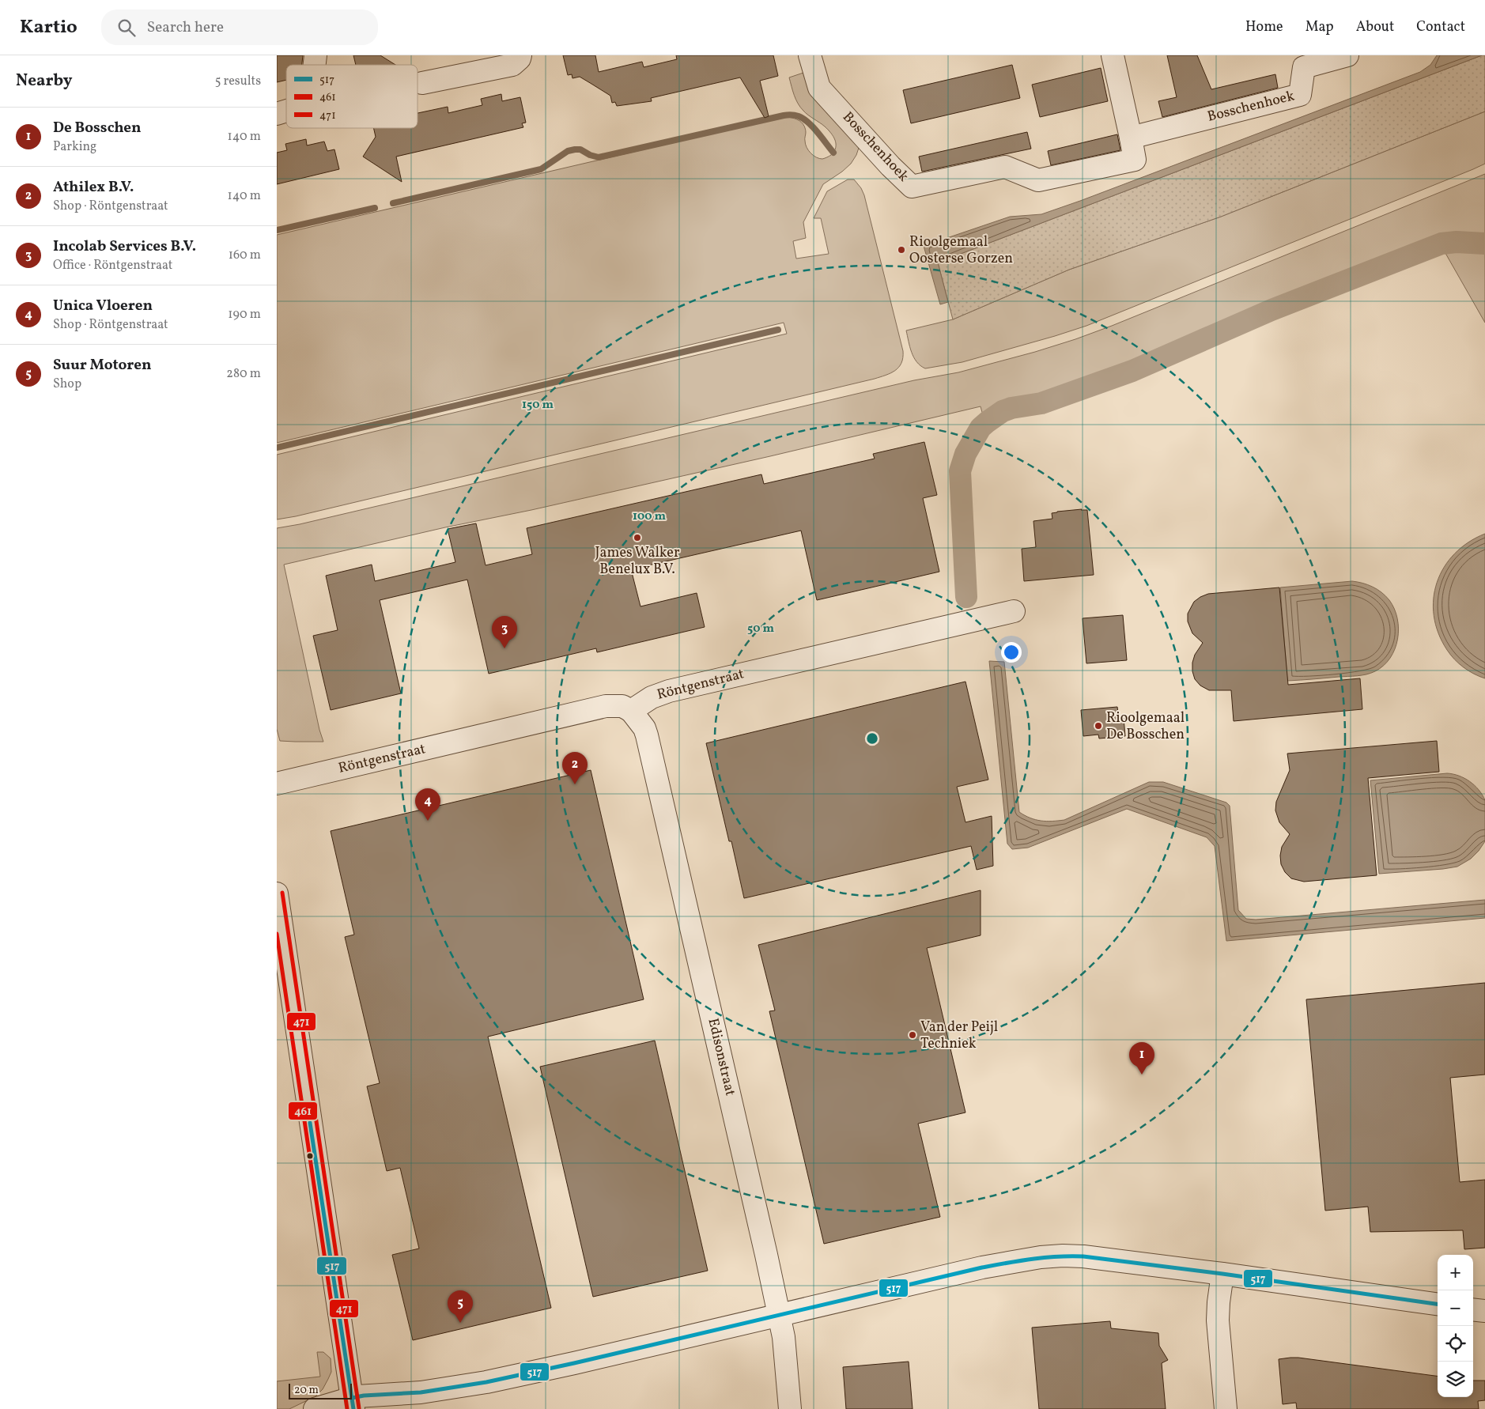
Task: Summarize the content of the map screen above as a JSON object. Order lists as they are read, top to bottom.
{
  "streets": {
    "street": ["Bosschenhoek", "Röntgenstraat", "Edisonstraat"]
  },
  "crossings": [
    ["Röntgenstraat", "Edisonstraat"]
  ],
  "places": [
    "Rioolgemaal Oosterse Gorzen",
    "James Walker Benelux B.V.",
    "Rioolgemaal De Bosschen",
    "Van der Peijl Techniek"
  ],
  "lines": ["transit line 471", "transit line 461", "transit line 517"],
  "legend": ["517", "461", "471"],
  "scale_bar": "20 m",
  "page": {
    "header": "Kartio",
    "search": "Search here",
    "nav": [
      "Home",
      "Map",
      "About",
      "Contact"
    ],
    "heading": ["Nearby", "5 results"],
    "list": [
      {
        "mark": "1",
        "name": "De Bosschen",
        "note": "Parking",
        "value": "140 m"
      },
      {
        "mark": "2",
        "name": "Athilex B.V.",
        "note": "Shop · Röntgenstraat",
        "value": "140 m"
      },
      {
        "mark": "3",
        "name": "Incolab Services B.V.",
        "note": "Office · Röntgenstraat",
        "value": "160 m"
      },
      {
        "mark": "4",
        "name": "Unica Vloeren",
        "note": "Shop · Röntgenstraat",
        "value": "190 m"
      },
      {
        "mark": "5",
        "name": "Suur Motoren",
        "note": "Shop",
        "value": "280 m"
      }
    ],
    "pins": [
      "3",
      "2",
      "4",
      "1",
      "5"
    ],
    "map_buttons": ["+", "−"],
    "scale": "20 m"
  },
  "rings": ["150 m", "100 m", "50 m"]
}
